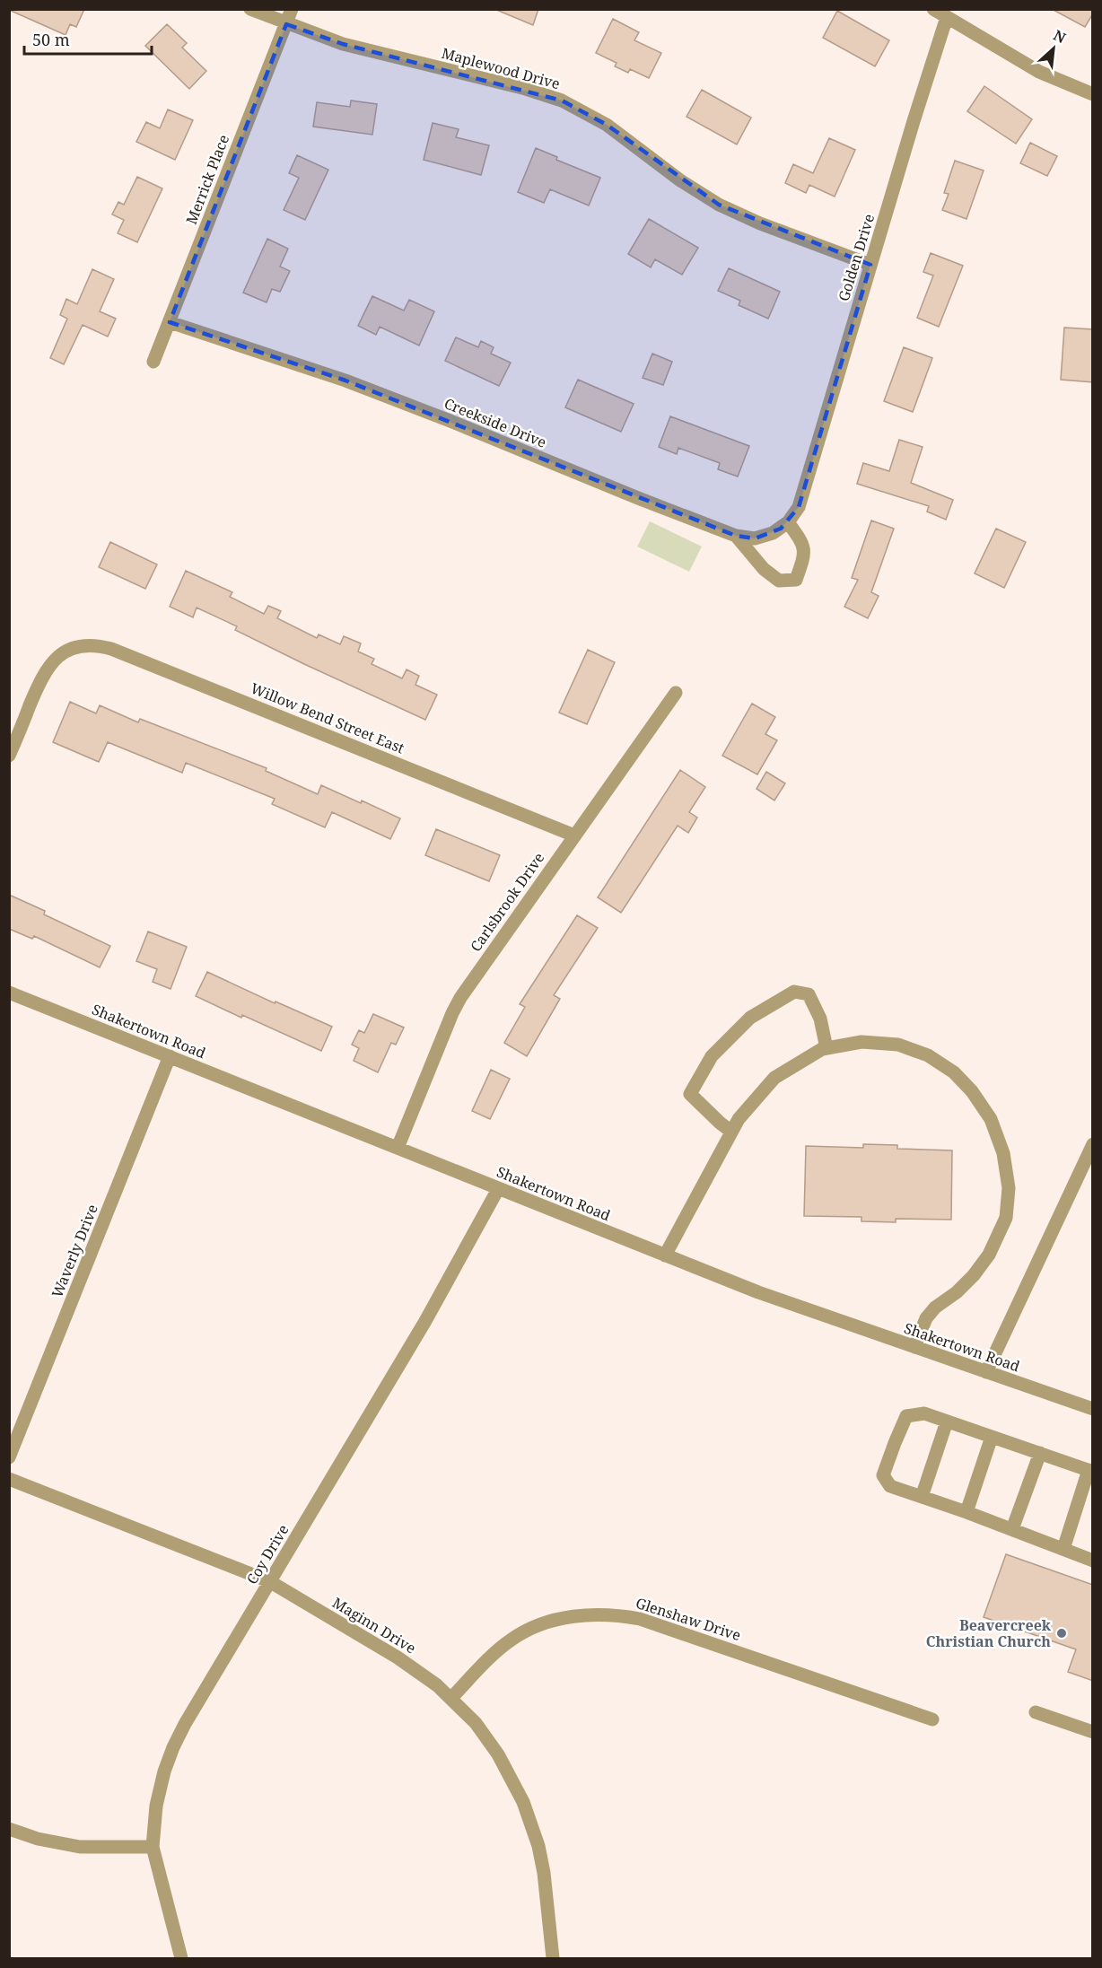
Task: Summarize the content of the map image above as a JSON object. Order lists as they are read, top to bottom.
{
  "streets": {
    "street": [
      "Maplewood Drive",
      "Merrick Place",
      "Golden Drive",
      "Creekside Drive",
      "Willow Bend Street East",
      "Carlsbrook Drive",
      "Shakertown Road",
      "Waverly Drive",
      "Coy Drive",
      "Glenshaw Drive",
      "Maginn Drive"
    ]
  },
  "crossings": [
    ["Maplewood Drive", "Merrick Place"],
    ["Maplewood Drive", "Golden Drive"],
    ["Merrick Place", "Creekside Drive"],
    ["Golden Drive", "Creekside Drive"],
    ["Willow Bend Street East", "Carlsbrook Drive"],
    ["Carlsbrook Drive", "Shakertown Road"],
    ["Shakertown Road", "Waverly Drive"],
    ["Shakertown Road", "Coy Drive"],
    ["Coy Drive", "Maginn Drive"],
    ["Glenshaw Drive", "Maginn Drive"]
  ],
  "places": ["Beavercreek Christian Church"],
  "scale_bar": "50 m",
  "north": "top right"
}
